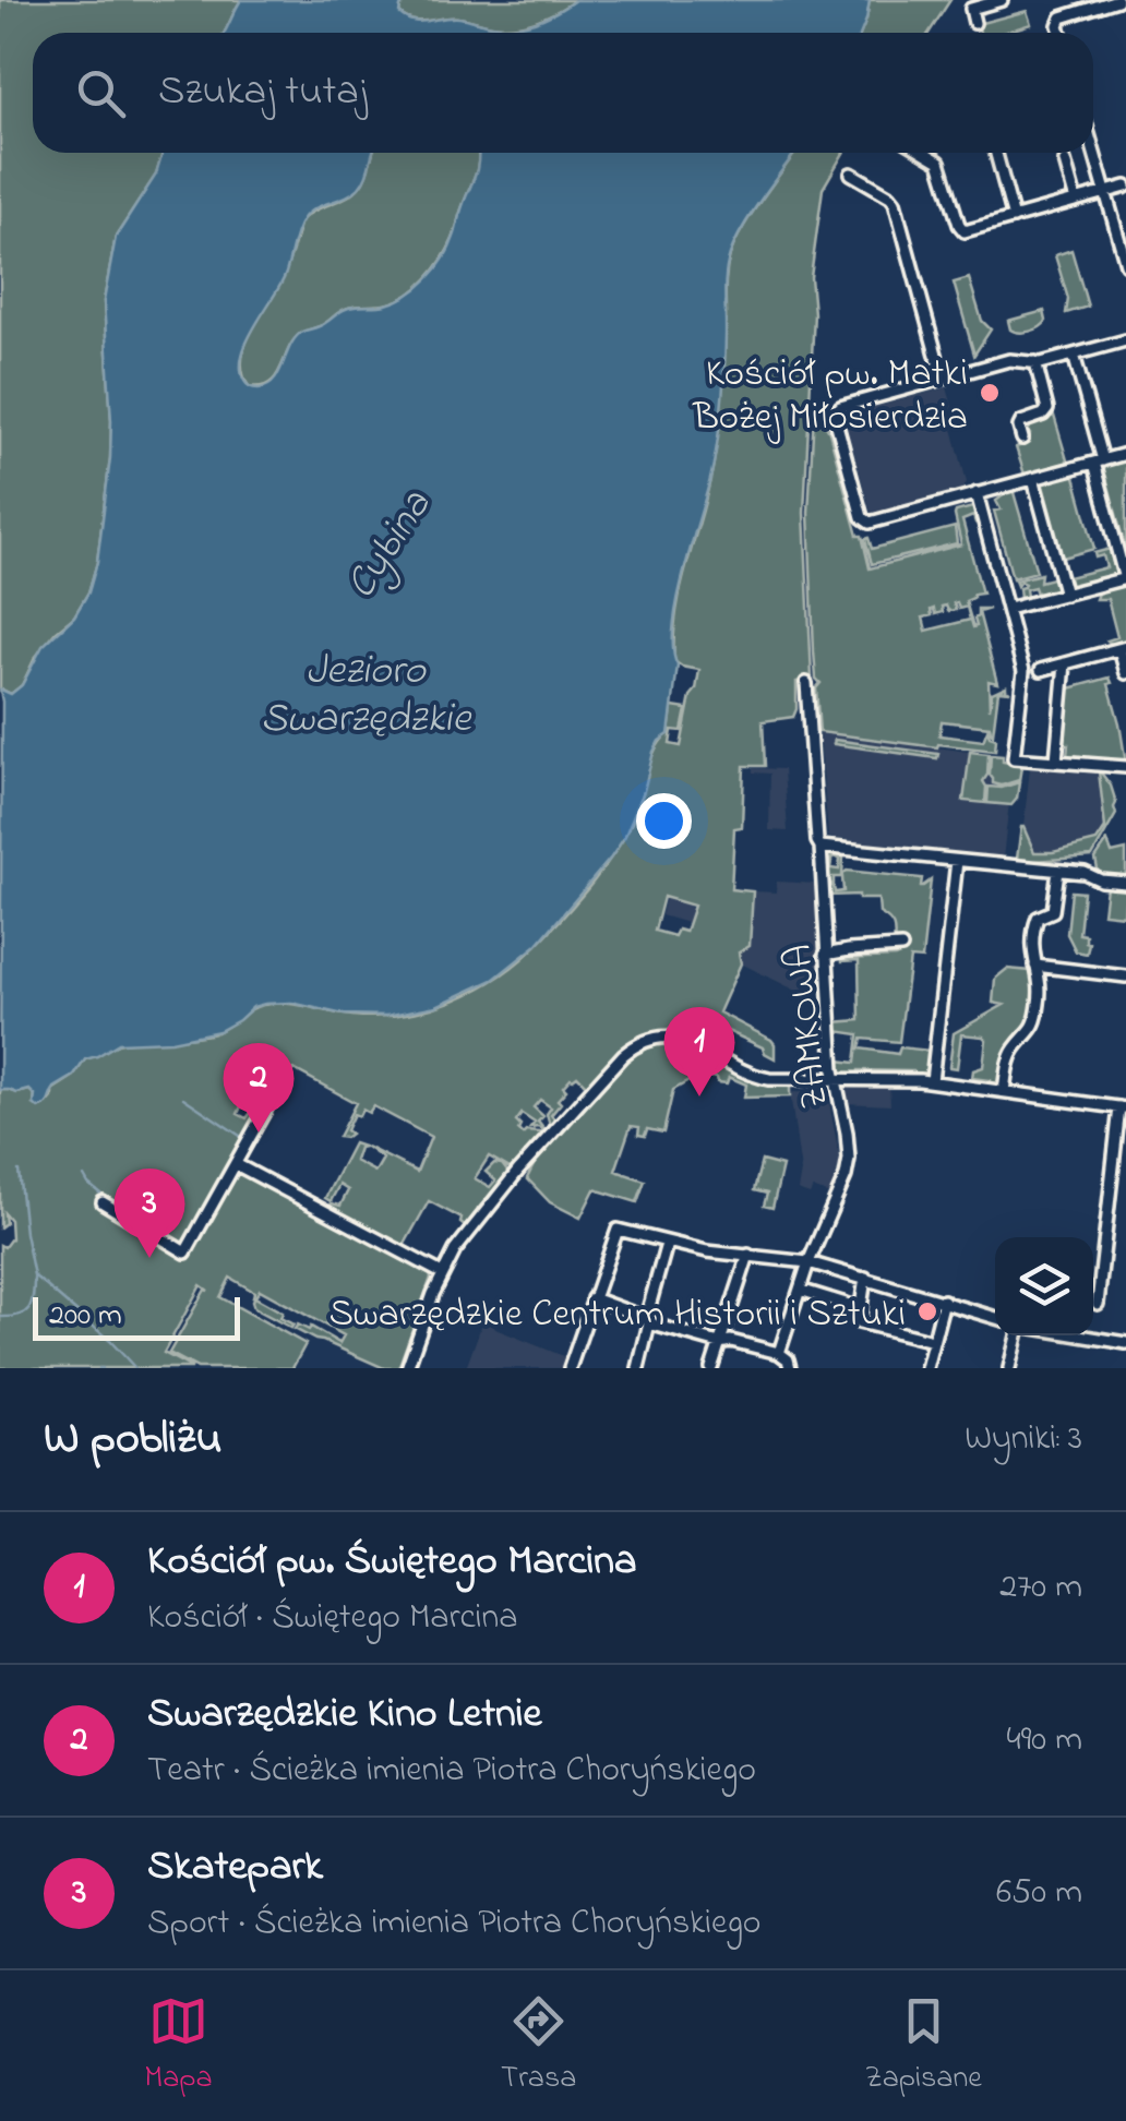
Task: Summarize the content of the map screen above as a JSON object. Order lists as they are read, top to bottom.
{
  "streets": {
    "street": ["ZAMKOWA"]
  },
  "water": ["Cybina", "Jezioro Swarzędzkie"],
  "places": ["Kościół pw. Matki Bożej Miłosierdzia", "Swarzędzkie Centrum Historii i Sztuki"],
  "scale_bar": "200 m",
  "page": {
    "search": "Szukaj tutaj",
    "pins": ["1", "2", "3"],
    "scale": "200 m",
    "heading": ["W pobliżu", "Wyniki: 3"],
    "list": [
      {
        "mark": "1",
        "name": "Kościół pw. Świętego Marcina",
        "note": "Kościół · Świętego Marcina",
        "value": "270 m"
      },
      {
        "mark": "2",
        "name": "Swarzędzkie Kino Letnie",
        "note": "Teatr · Ścieżka imienia Piotra Choryńskiego",
        "value": "490 m"
      },
      {
        "mark": "3",
        "name": "Skatepark",
        "note": "Sport · Ścieżka imienia Piotra Choryńskiego",
        "value": "650 m"
      }
    ],
    "nav": ["Mapa", "Trasa", "Zapisane"]
  }
}
